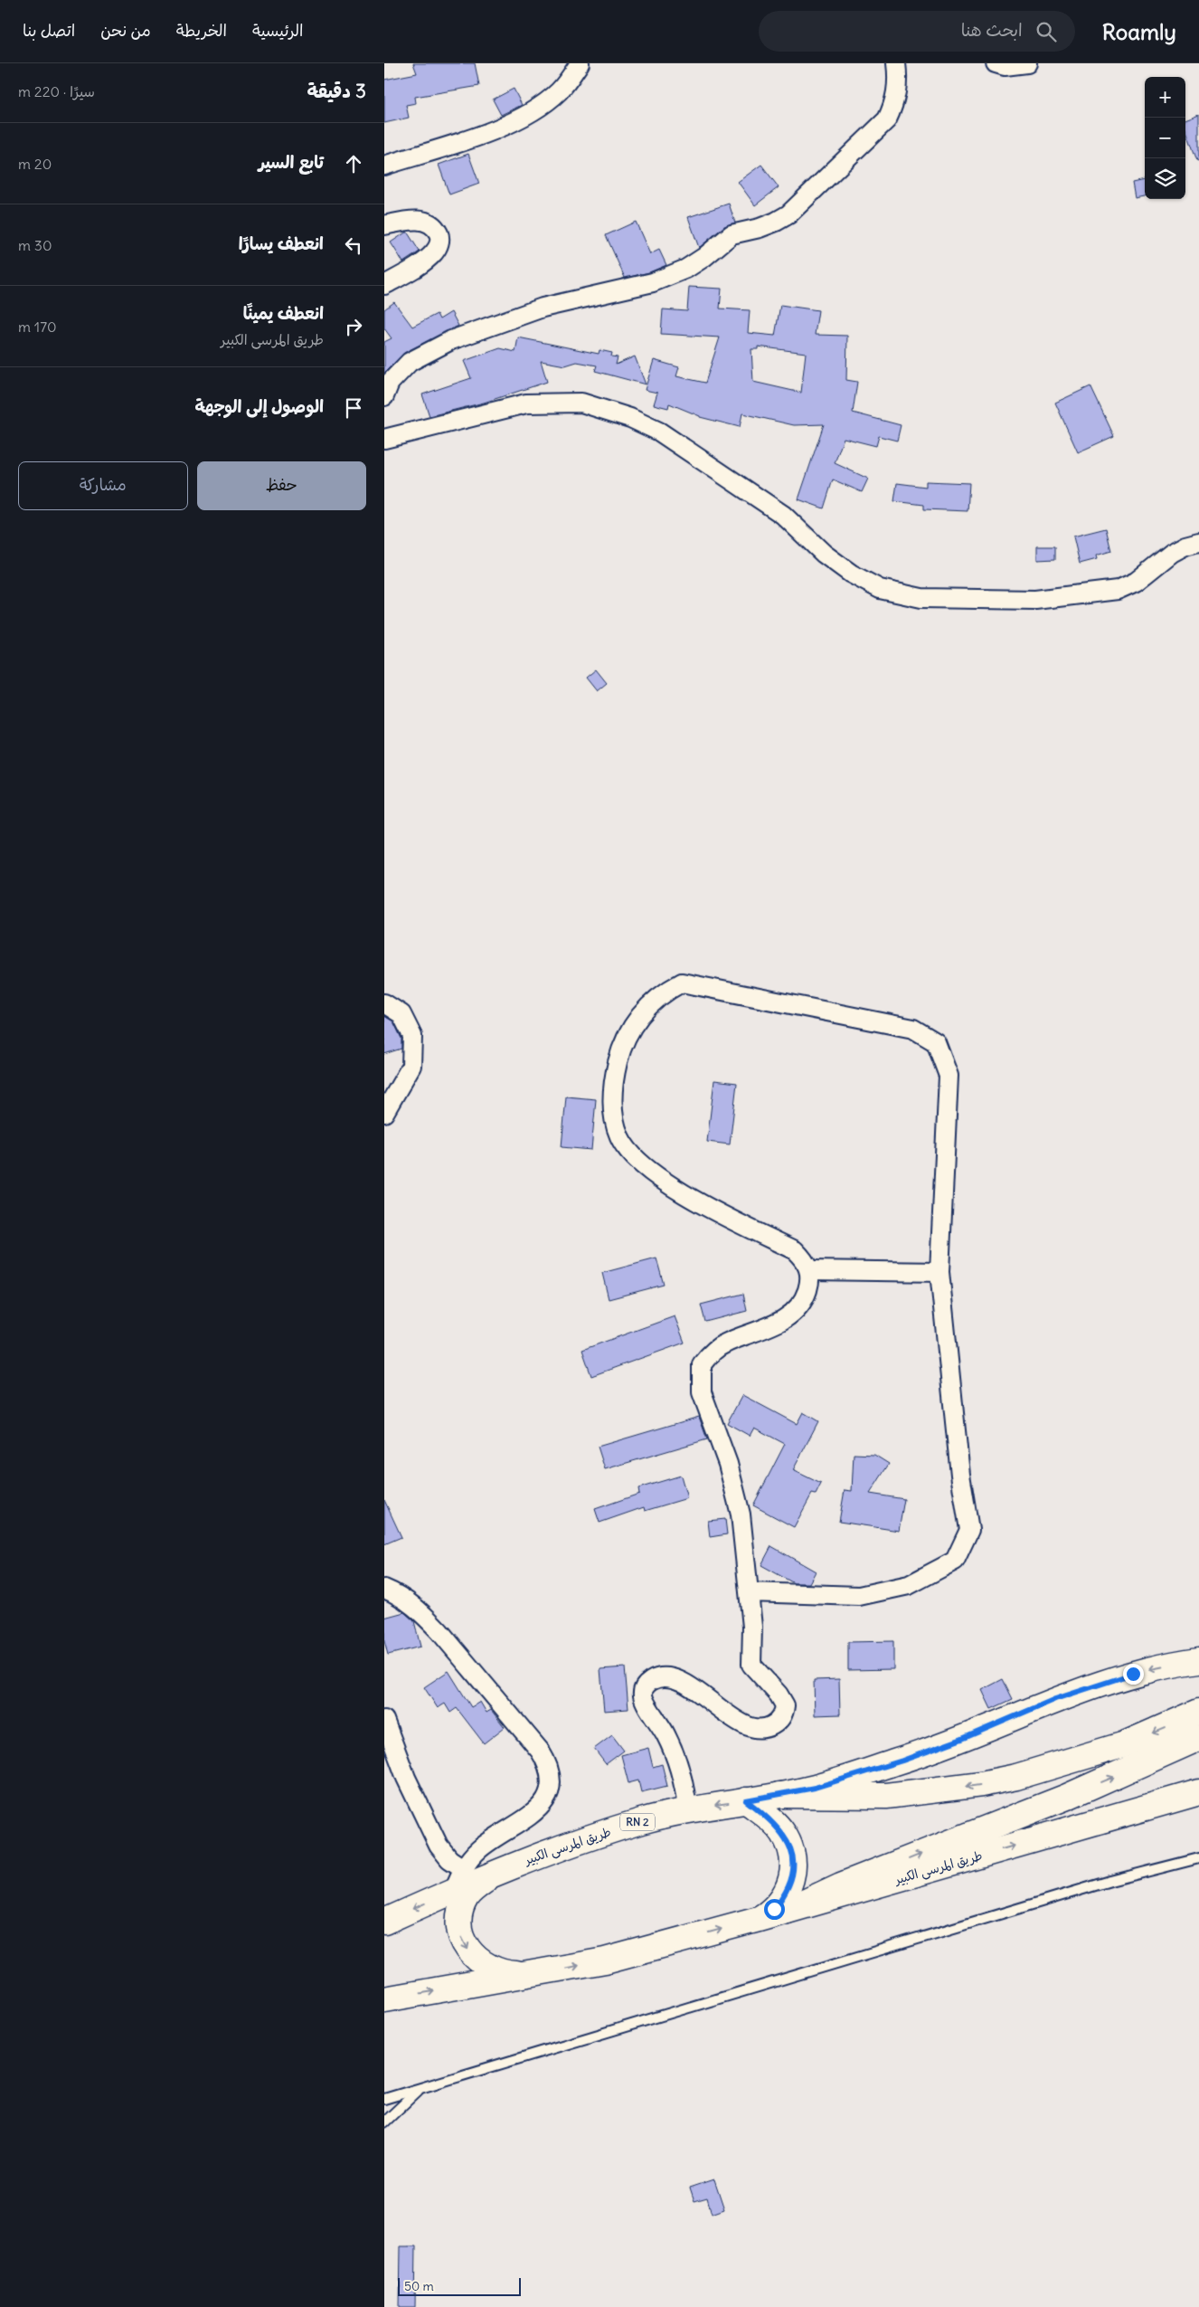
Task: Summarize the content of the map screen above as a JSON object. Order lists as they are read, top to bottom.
{
  "streets": {
    "main road": ["RN 2", "طريق المرسى الكبير"]
  },
  "scale_bar": "50 m",
  "page": {
    "header": "Roamly",
    "search": "ابحث هنا",
    "nav": [
      "الرئيسية",
      "الخريطة",
      "من نحن",
      "اتصل بنا"
    ],
    "heading": ["3 دقيقة", "سيرًا · 220 m"],
    "map_buttons": ["+", "−"],
    "list": [
      ["تابع السير", "20 m"],
      ["انعطف يسارًا", "30 m"],
      ["انعطف يمينًا", "طريق المرسى الكبير", "170 m"],
      "الوصول إلى الوجهة"
    ],
    "buttons": ["حفظ", "مشاركة"],
    "scale": "50 m"
  }
}
